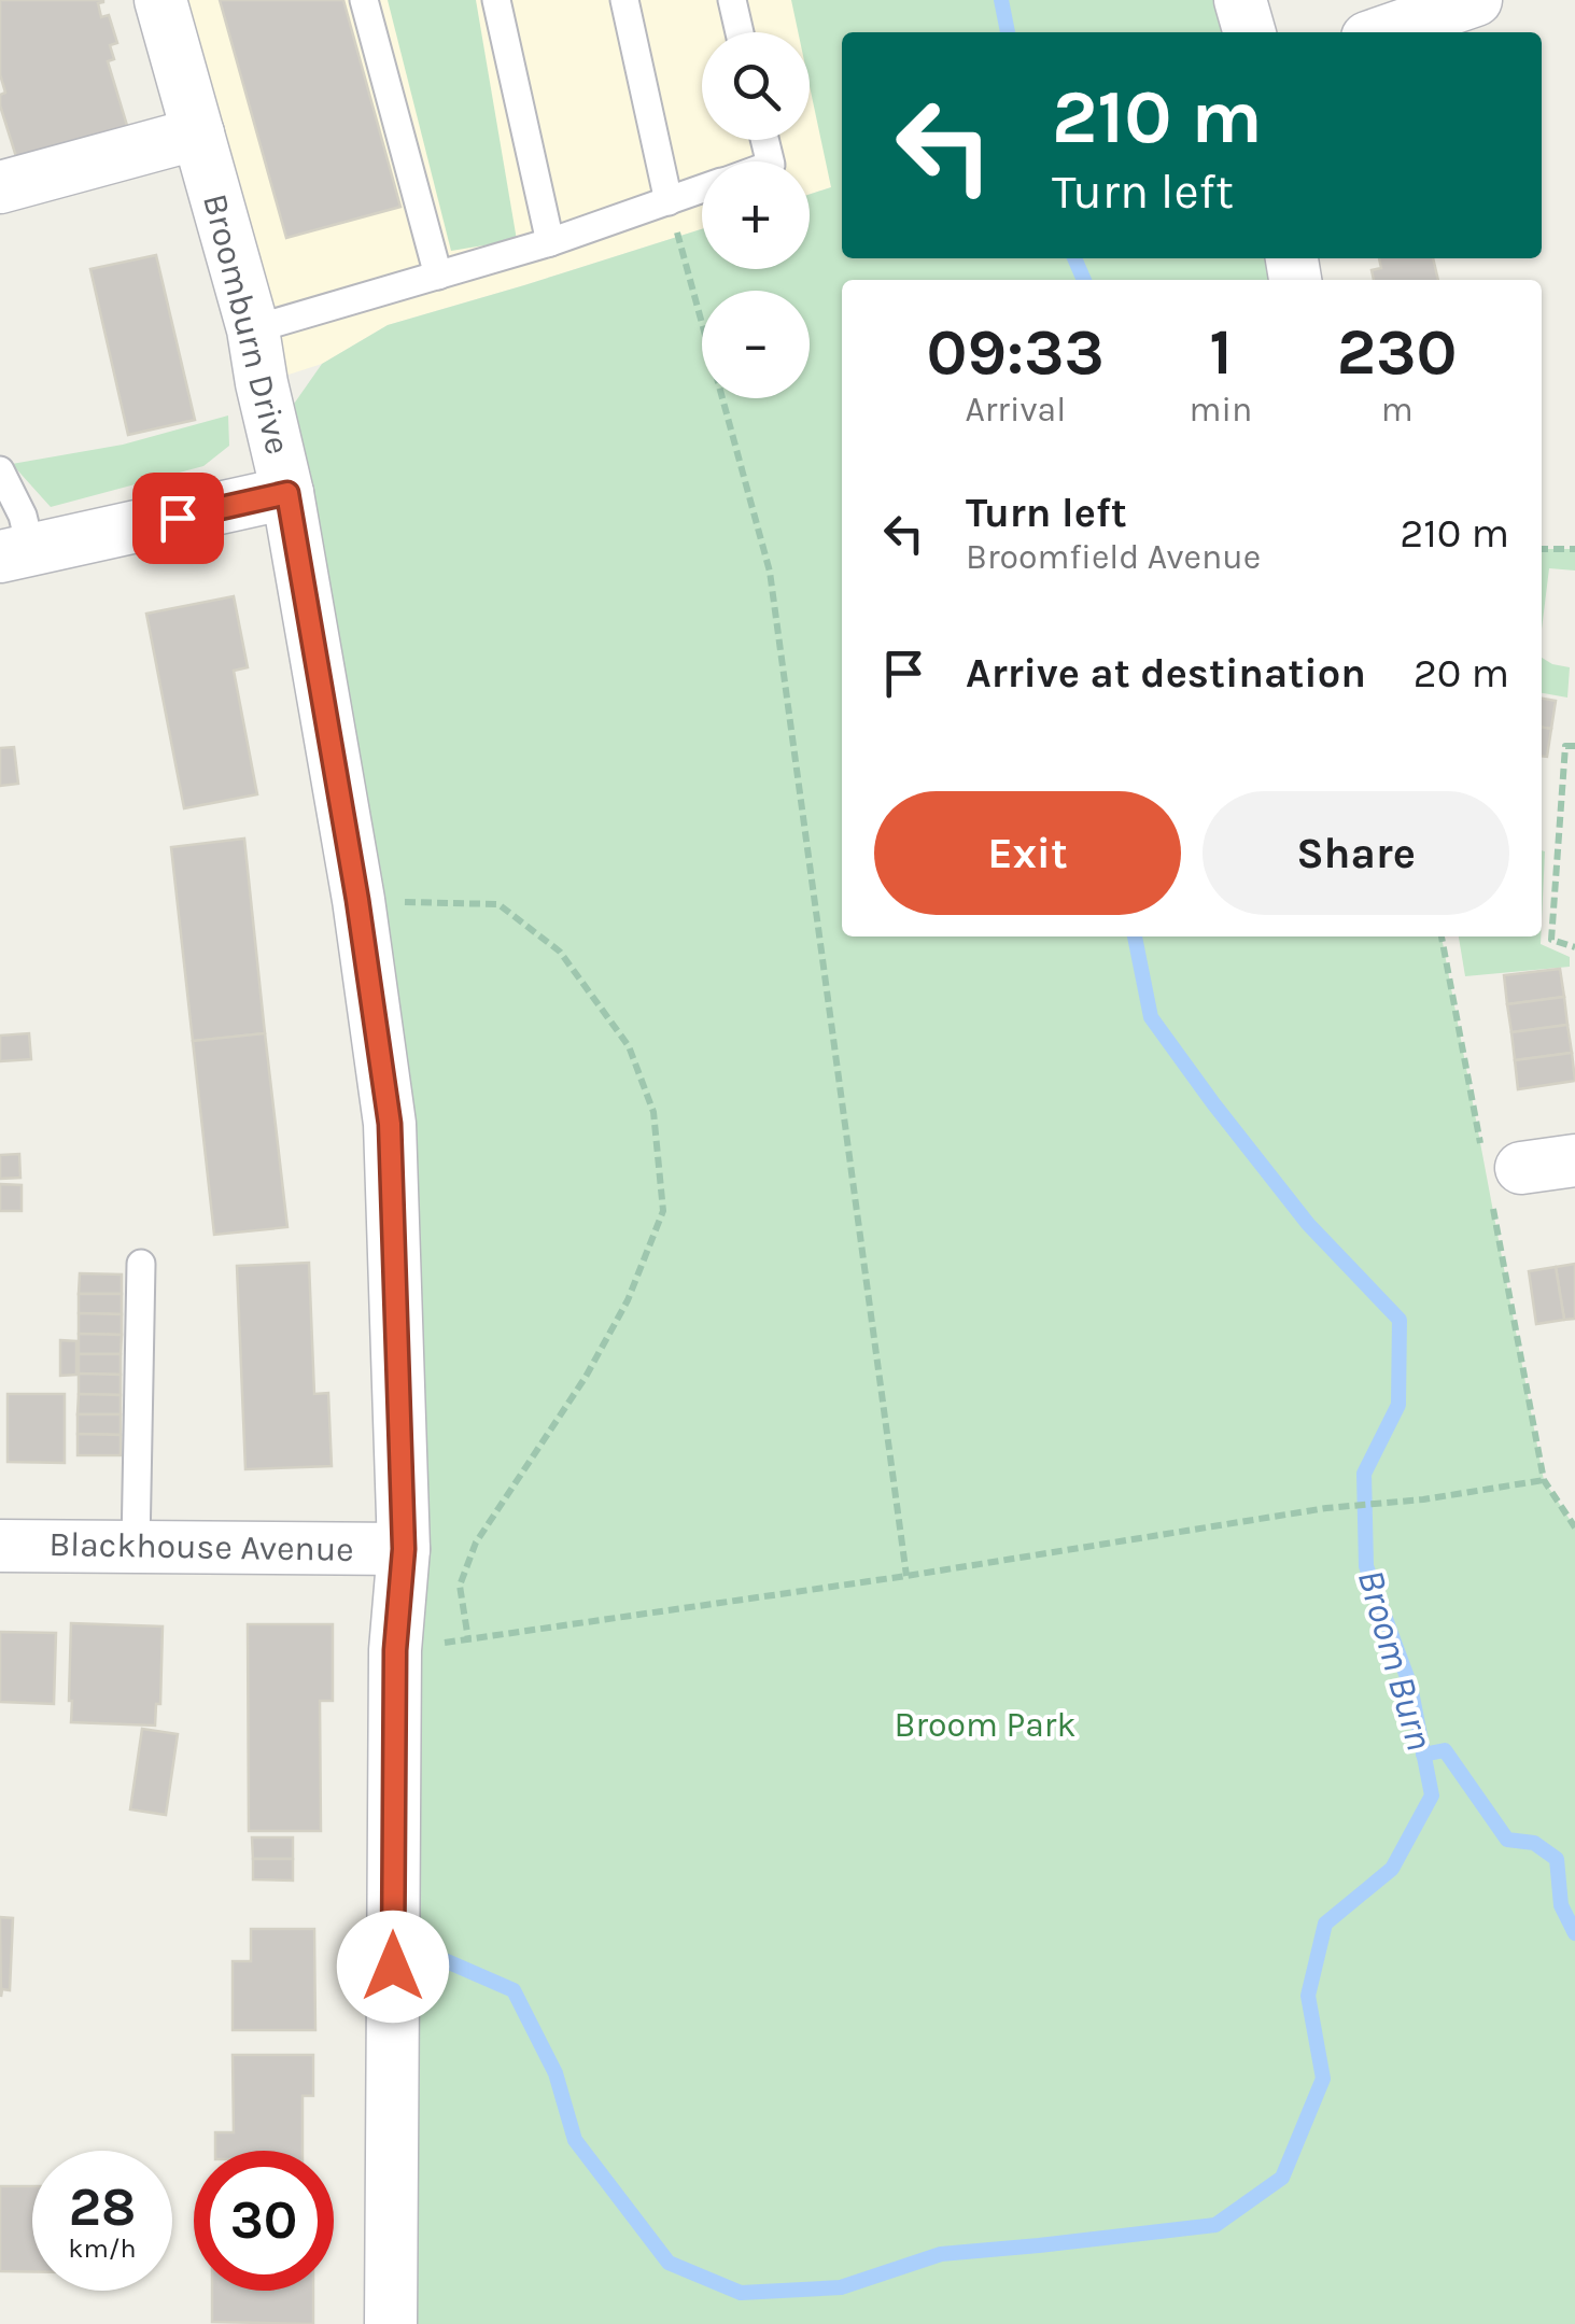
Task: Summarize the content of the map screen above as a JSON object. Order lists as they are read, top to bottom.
{
  "streets": {
    "street": ["Broomburn Drive", "Blackhouse Avenue"]
  },
  "crossings": [
    ["Broomburn Drive", "Blackhouse Avenue"]
  ],
  "water": ["Broom Burn"],
  "parks": ["Broom Park"],
  "page": {
    "map_buttons": ["+", "−"],
    "turn": ["210 m", "Turn left"],
    "eta": [
      "09:33",
      "Arrival",
      "1",
      "min",
      "230",
      "m"
    ],
    "list": [
      {
        "name": "Turn left",
        "note": "Broomfield Avenue",
        "value": "210 m"
      },
      {
        "name": "Arrive at destination",
        "value": "20 m"
      }
    ],
    "buttons": ["Exit", "Share"],
    "speed": "28 km/h",
    "limit": "30"
  }
}
